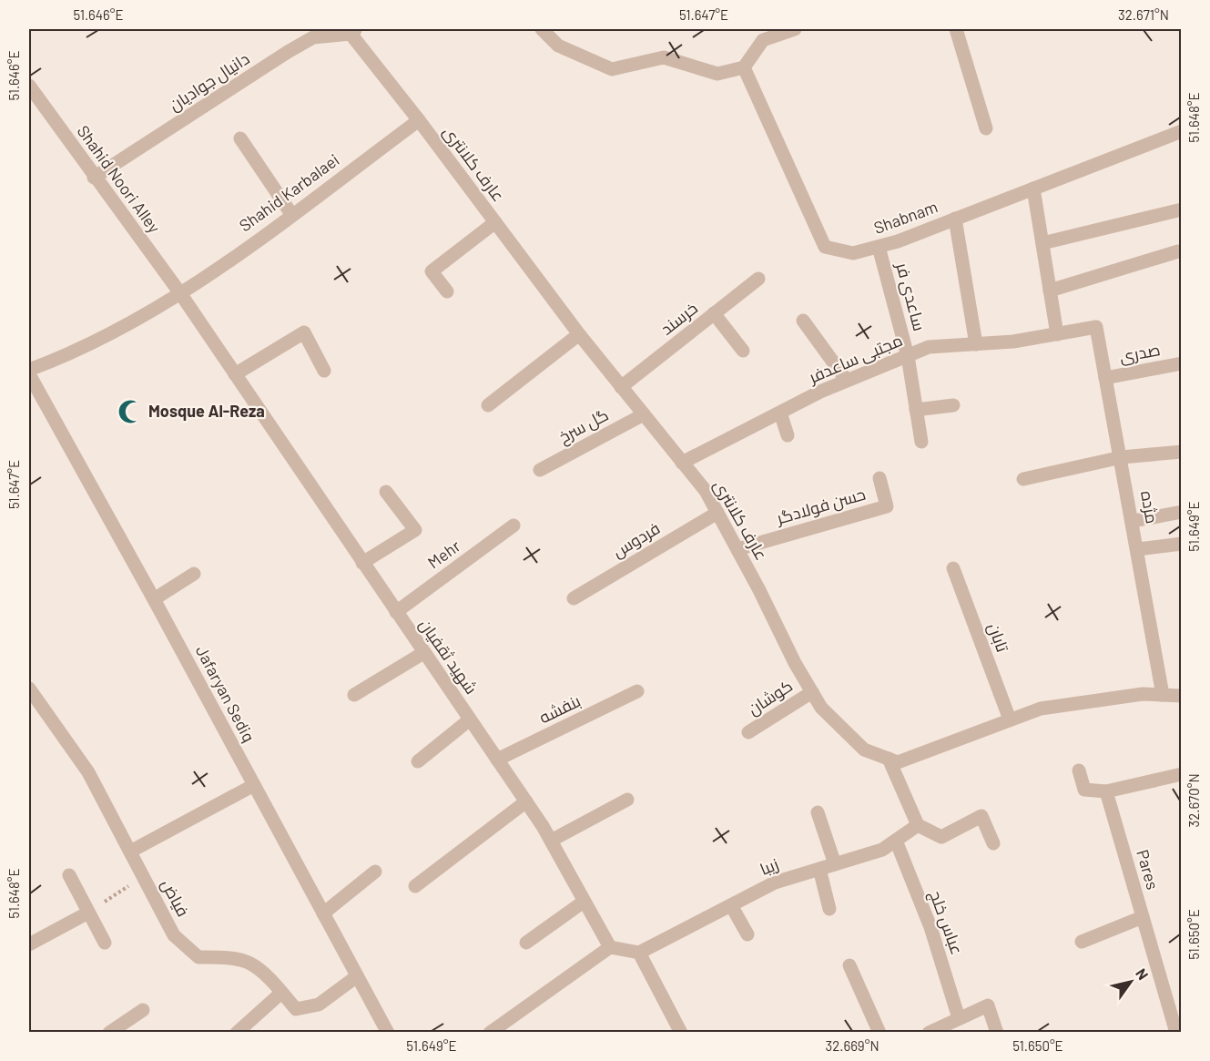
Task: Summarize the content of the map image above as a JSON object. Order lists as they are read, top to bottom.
{
  "streets": {
    "street": [
      "دانیال جوادیان",
      "عارف کلانتری",
      "Shahid Noori Alley",
      "Shahid Karbalaei",
      "Shabnam",
      "ساعدی فر",
      "خرسند",
      "صدری",
      "مجتبی ساعدفر",
      "گل سرخ",
      "حسن فولادگر",
      "مژده",
      "فردوس",
      "Mehr",
      "تابان",
      "شهید ثقفیان",
      "Jafaryan Sediq",
      "کوشان",
      "بنفشه",
      "زیبا",
      "Pares",
      "فیاض",
      "عباس خلج"
    ]
  },
  "crossings": [
    ["دانیال جوادیان", "عارف کلانتری"],
    ["دانیال جوادیان", "Shahid Noori Alley"],
    ["عارف کلانتری", "Shahid Karbalaei"],
    ["عارف کلانتری", "خرسند"],
    ["عارف کلانتری", "مجتبی ساعدفر"],
    ["عارف کلانتری", "گل سرخ"],
    ["عارف کلانتری", "حسن فولادگر"],
    ["عارف کلانتری", "مژده"],
    ["عارف کلانتری", "فردوس"],
    ["عارف کلانتری", "تابان"],
    ["عارف کلانتری", "کوشان"],
    ["Shahid Noori Alley", "Shahid Karbalaei"],
    ["Shahid Noori Alley", "شهید ثقفیان"],
    ["Shahid Karbalaei", "شهید ثقفیان"],
    ["Shahid Karbalaei", "Jafaryan Sediq"],
    ["Shabnam", "ساعدی فر"],
    ["ساعدی فر", "مجتبی ساعدفر"],
    ["صدری", "مژده"],
    ["مجتبی ساعدفر", "مژده"],
    ["Mehr", "شهید ثقفیان"],
    ["شهید ثقفیان", "بنفشه"],
    ["Jafaryan Sediq", "فیاض"],
    ["زیبا", "عباس خلج"]
  ],
  "places": {
    "mosque": ["Mosque Al-Reza"]
  },
  "north": "top right",
  "coordinates": [
    "51.646°E",
    "51.647°E",
    "32.671°N",
    "51.648°E",
    "51.649°E",
    "32.670°N",
    "51.650°E",
    "32.669°N"
  ]
}
